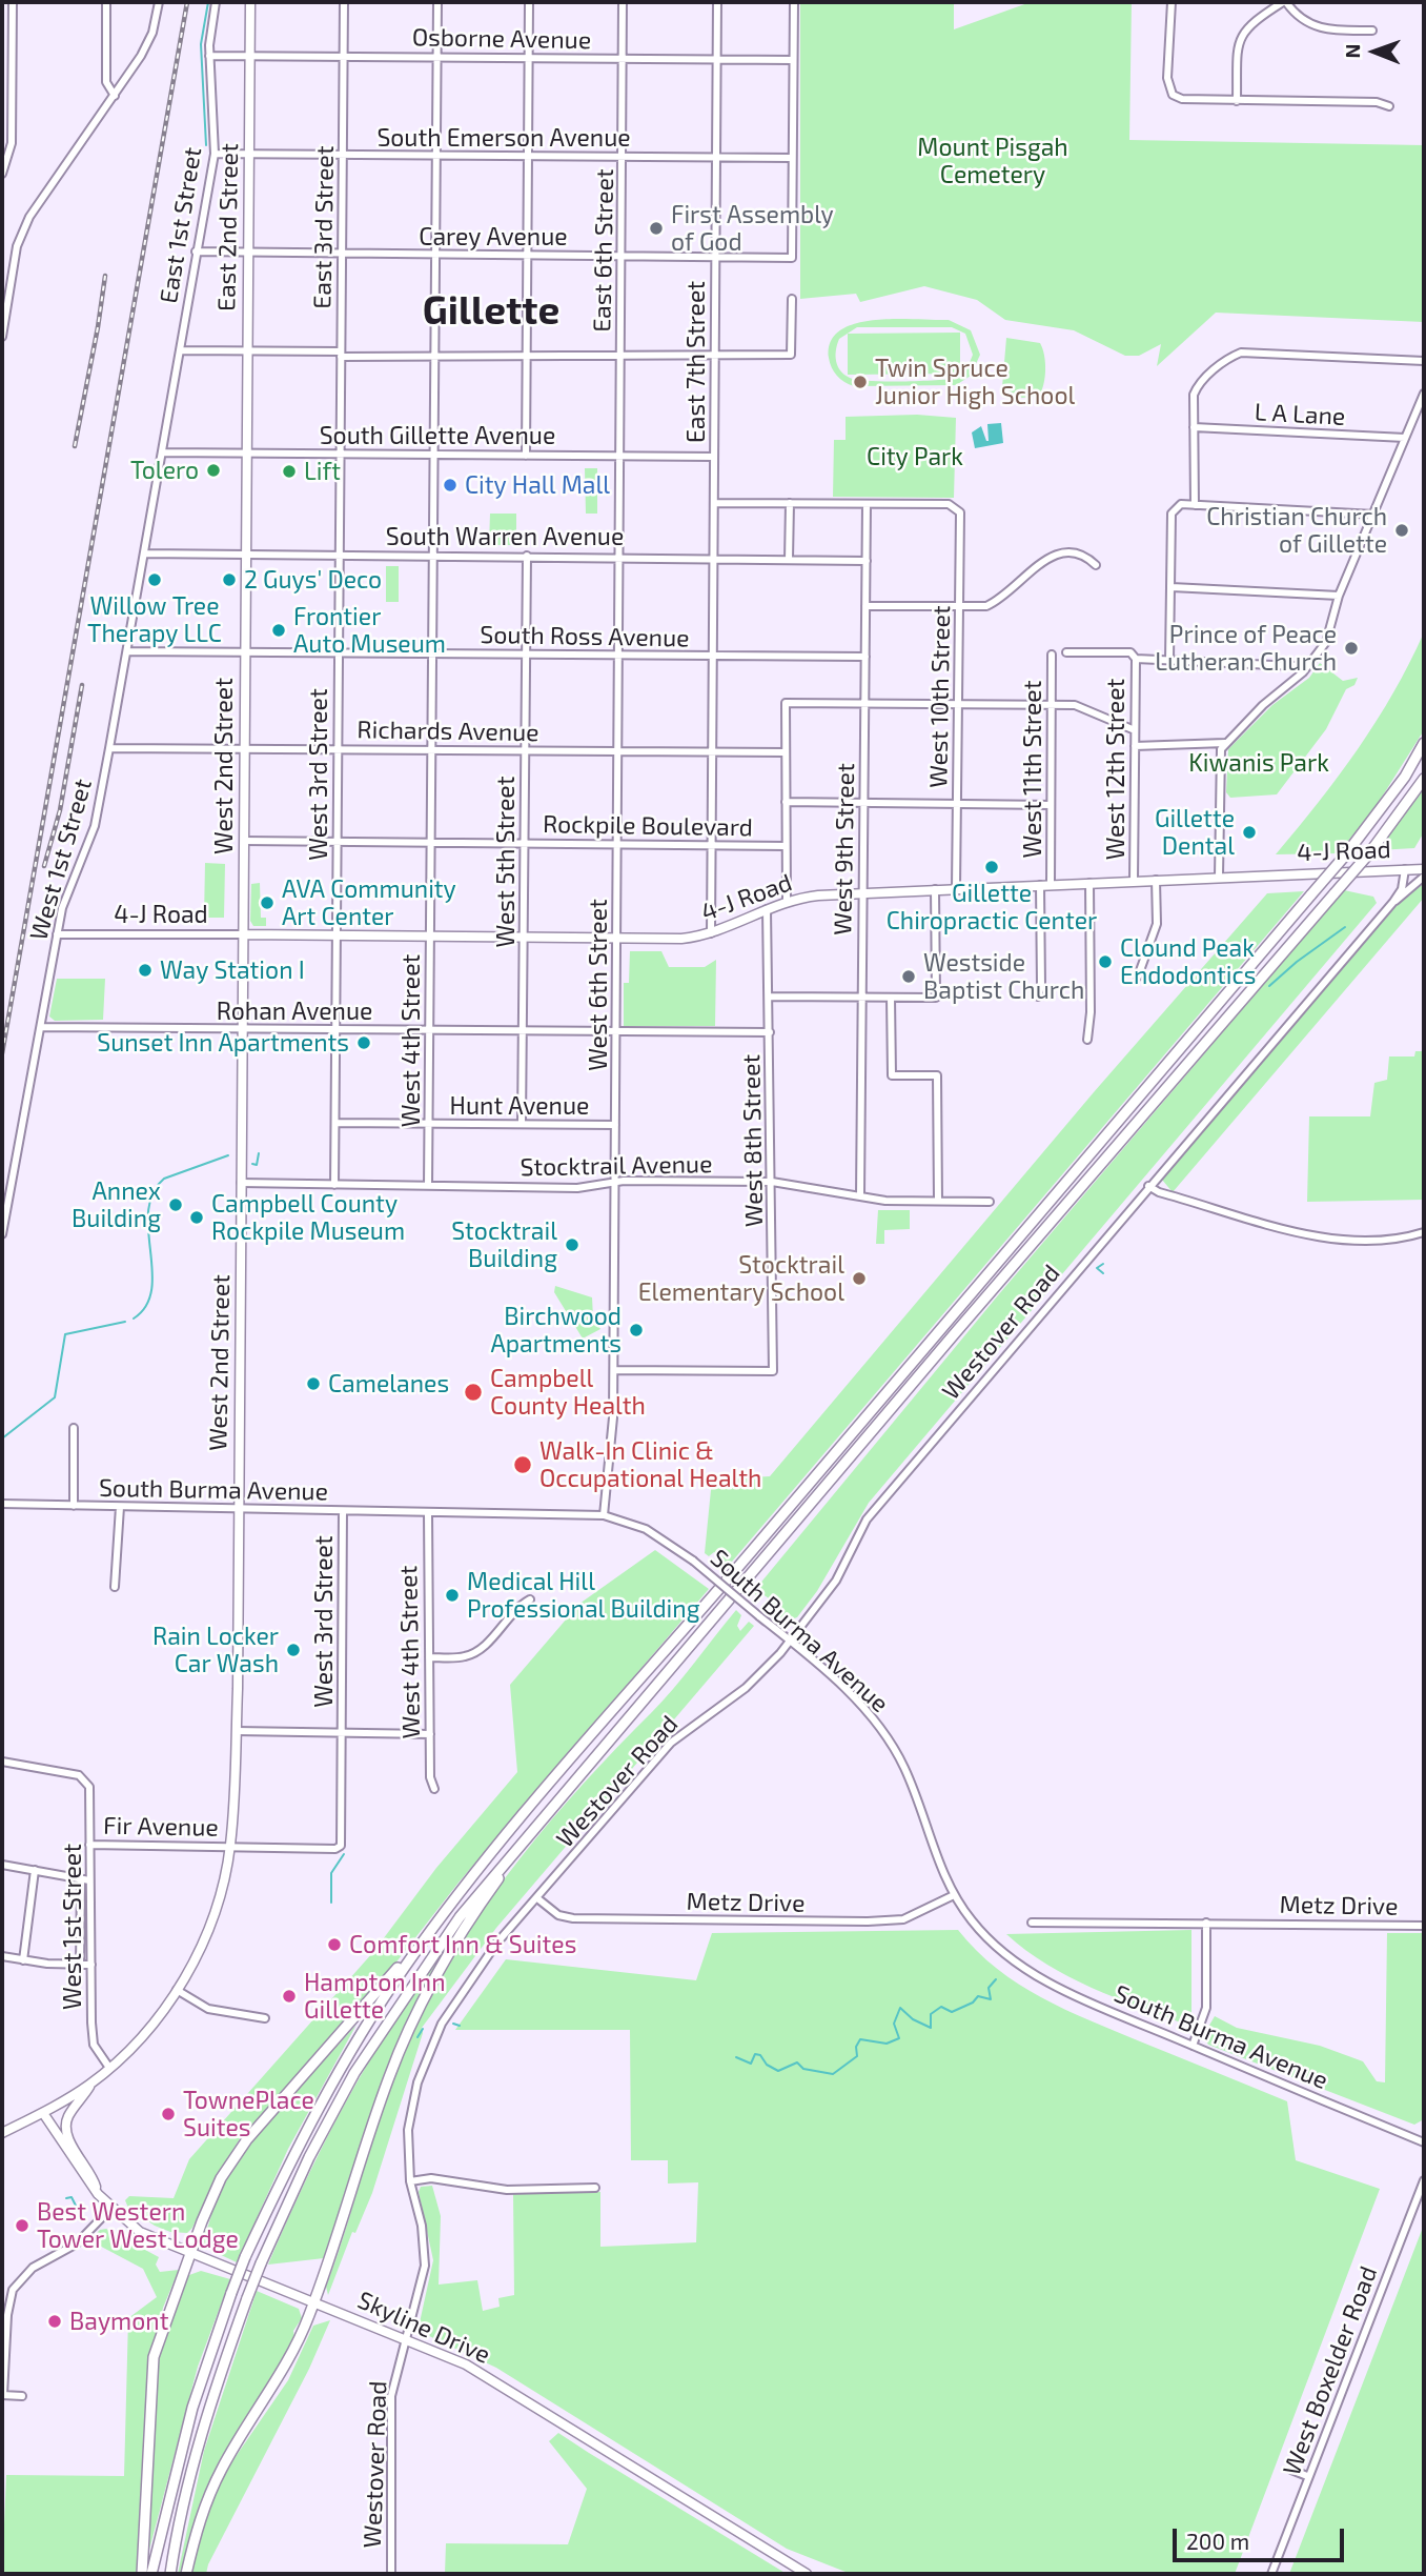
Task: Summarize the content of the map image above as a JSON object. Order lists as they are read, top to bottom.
{
  "streets": {
    "main road": [
      "East 2nd Street",
      "West 2nd Street",
      "4-J Road",
      "Skyline Drive"
    ],
    "street": [
      "Osborne Avenue",
      "South Emerson Avenue",
      "East 1st Street",
      "East 3rd Street",
      "Carey Avenue",
      "East 6th Street",
      "East 7th Street",
      "L A Lane",
      "South Gillette Avenue",
      "South Warren Avenue",
      "South Ross Avenue",
      "West 10th Street",
      "Richards Avenue",
      "West 11th Street",
      "West 12th Street",
      "West 3rd Street",
      "Rockpile Boulevard",
      "West 9th Street",
      "West 1st Street",
      "West 5th Street",
      "West 6th Street",
      "Rohan Avenue",
      "West 4th Street",
      "Hunt Avenue",
      "West 8th Street",
      "Stocktrail Avenue",
      "Westover Road",
      "South Burma Avenue",
      "Fir Avenue",
      "Metz Drive",
      "West Boxelder Road"
    ]
  },
  "crossings": [
    ["Osborne Avenue", "East 1st Street"],
    ["Osborne Avenue", "East 2nd Street"],
    ["Osborne Avenue", "East 3rd Street"],
    ["Osborne Avenue", "East 6th Street"],
    ["Osborne Avenue", "East 7th Street"],
    ["Osborne Avenue", "West 4th Street"],
    ["South Emerson Avenue", "East 1st Street"],
    ["South Emerson Avenue", "East 2nd Street"],
    ["South Emerson Avenue", "East 3rd Street"],
    ["South Emerson Avenue", "Carey Avenue"],
    ["South Emerson Avenue", "East 6th Street"],
    ["South Emerson Avenue", "East 7th Street"],
    ["South Emerson Avenue", "West 4th Street"],
    ["East 1st Street", "Carey Avenue"],
    ["East 1st Street", "South Gillette Avenue"],
    ["East 1st Street", "West 1st Street"],
    ["East 2nd Street", "Carey Avenue"],
    ["East 2nd Street", "South Gillette Avenue"],
    ["East 2nd Street", "West 2nd Street"],
    ["East 3rd Street", "Carey Avenue"],
    ["East 3rd Street", "South Gillette Avenue"],
    ["East 3rd Street", "West 3rd Street"],
    ["Carey Avenue", "East 6th Street"],
    ["Carey Avenue", "East 7th Street"],
    ["Carey Avenue", "West 4th Street"],
    ["East 6th Street", "South Gillette Avenue"],
    ["East 6th Street", "West 6th Street"],
    ["East 7th Street", "South Gillette Avenue"],
    ["East 7th Street", "South Warren Avenue"],
    ["East 7th Street", "South Ross Avenue"],
    ["East 7th Street", "Richards Avenue"],
    ["East 7th Street", "Rockpile Boulevard"],
    ["East 7th Street", "4-J Road"],
    ["South Gillette Avenue", "West 2nd Street"],
    ["South Gillette Avenue", "West 3rd Street"],
    ["South Gillette Avenue", "West 1st Street"],
    ["South Gillette Avenue", "West 6th Street"],
    ["South Gillette Avenue", "West 4th Street"],
    ["South Warren Avenue", "West 2nd Street"],
    ["South Warren Avenue", "West 3rd Street"],
    ["South Warren Avenue", "West 9th Street"],
    ["South Warren Avenue", "West 1st Street"],
    ["South Warren Avenue", "West 5th Street"],
    ["South Warren Avenue", "West 6th Street"],
    ["South Warren Avenue", "West 4th Street"],
    ["South Ross Avenue", "West 2nd Street"],
    ["South Ross Avenue", "West 3rd Street"],
    ["South Ross Avenue", "West 9th Street"],
    ["South Ross Avenue", "West 1st Street"],
    ["South Ross Avenue", "West 5th Street"],
    ["South Ross Avenue", "West 6th Street"],
    ["South Ross Avenue", "West 4th Street"],
    ["West 10th Street", "West 9th Street"],
    ["West 10th Street", "4-J Road"],
    ["Richards Avenue", "West 2nd Street"],
    ["Richards Avenue", "West 3rd Street"],
    ["Richards Avenue", "West 1st Street"],
    ["Richards Avenue", "West 5th Street"],
    ["Richards Avenue", "West 6th Street"],
    ["Richards Avenue", "West 4th Street"],
    ["West 2nd Street", "West 3rd Street"],
    ["West 2nd Street", "Rockpile Boulevard"],
    ["West 2nd Street", "4-J Road"],
    ["West 2nd Street", "West 1st Street"],
    ["West 2nd Street", "Rohan Avenue"],
    ["West 2nd Street", "Stocktrail Avenue"],
    ["West 2nd Street", "South Burma Avenue"],
    ["West 2nd Street", "Fir Avenue"],
    ["West 2nd Street", "Skyline Drive"],
    ["West 11th Street", "4-J Road"],
    ["West 12th Street", "4-J Road"],
    ["West 3rd Street", "Rockpile Boulevard"],
    ["West 3rd Street", "4-J Road"],
    ["West 3rd Street", "Rohan Avenue"],
    ["West 3rd Street", "Hunt Avenue"],
    ["West 3rd Street", "Stocktrail Avenue"],
    ["West 3rd Street", "South Burma Avenue"],
    ["West 3rd Street", "Fir Avenue"],
    ["Rockpile Boulevard", "West 5th Street"],
    ["Rockpile Boulevard", "West 6th Street"],
    ["Rockpile Boulevard", "West 4th Street"],
    ["West 9th Street", "4-J Road"],
    ["West 9th Street", "Stocktrail Avenue"],
    ["4-J Road", "West 1st Street"],
    ["4-J Road", "West 5th Street"],
    ["4-J Road", "West 6th Street"],
    ["4-J Road", "West 4th Street"],
    ["4-J Road", "West 8th Street"],
    ["4-J Road", "Westover Road"],
    ["West 1st Street", "Rohan Avenue"],
    ["West 1st Street", "Fir Avenue"],
    ["West 5th Street", "Rohan Avenue"],
    ["West 5th Street", "Hunt Avenue"],
    ["West 6th Street", "Rohan Avenue"],
    ["West 6th Street", "Hunt Avenue"],
    ["West 6th Street", "West 8th Street"],
    ["West 6th Street", "Stocktrail Avenue"],
    ["West 6th Street", "South Burma Avenue"],
    ["Rohan Avenue", "West 4th Street"],
    ["Rohan Avenue", "West 8th Street"],
    ["West 4th Street", "Hunt Avenue"],
    ["West 4th Street", "Stocktrail Avenue"],
    ["West 4th Street", "South Burma Avenue"],
    ["West 8th Street", "Stocktrail Avenue"],
    ["Westover Road", "South Burma Avenue"],
    ["Westover Road", "Metz Drive"],
    ["Westover Road", "Skyline Drive"],
    ["South Burma Avenue", "Metz Drive"]
  ],
  "districts": ["Gillette"],
  "parks": ["Mount Pisgah Cemetery", "City Park", "Kiwanis Park"],
  "places": [
    "First Assembly of God",
    "Twin Spruce Junior High School",
    "Tolero",
    "Lift",
    "City Hall Mall",
    "Christian Church of Gillette",
    "Willow Tree Therapy LLC",
    "2 Guys' Deco",
    "Frontier Auto Museum",
    "Prince of Peace Lutheran Church",
    "Gillette Dental",
    "Gillette Chiropractic Center",
    "AVA Community Art Center",
    "Clound Peak Endodontics",
    "Way Station I",
    "Westside Baptist Church",
    "Sunset Inn Apartments",
    "Annex Building",
    "Campbell County Rockpile Museum",
    "Stocktrail Building",
    "Stocktrail Elementary School",
    "Birchwood Apartments",
    "Camelanes",
    "Campbell County Health",
    "Walk-In Clinic & Occupational Health",
    "Medical Hill Professional Building",
    "Rain Locker Car Wash",
    "Comfort Inn & Suites",
    "Hampton Inn Gillette",
    "TownePlace Suites",
    "Best Western Tower West Lodge",
    "Baymont"
  ],
  "scale_bar": "200 m",
  "north": "left"
}
